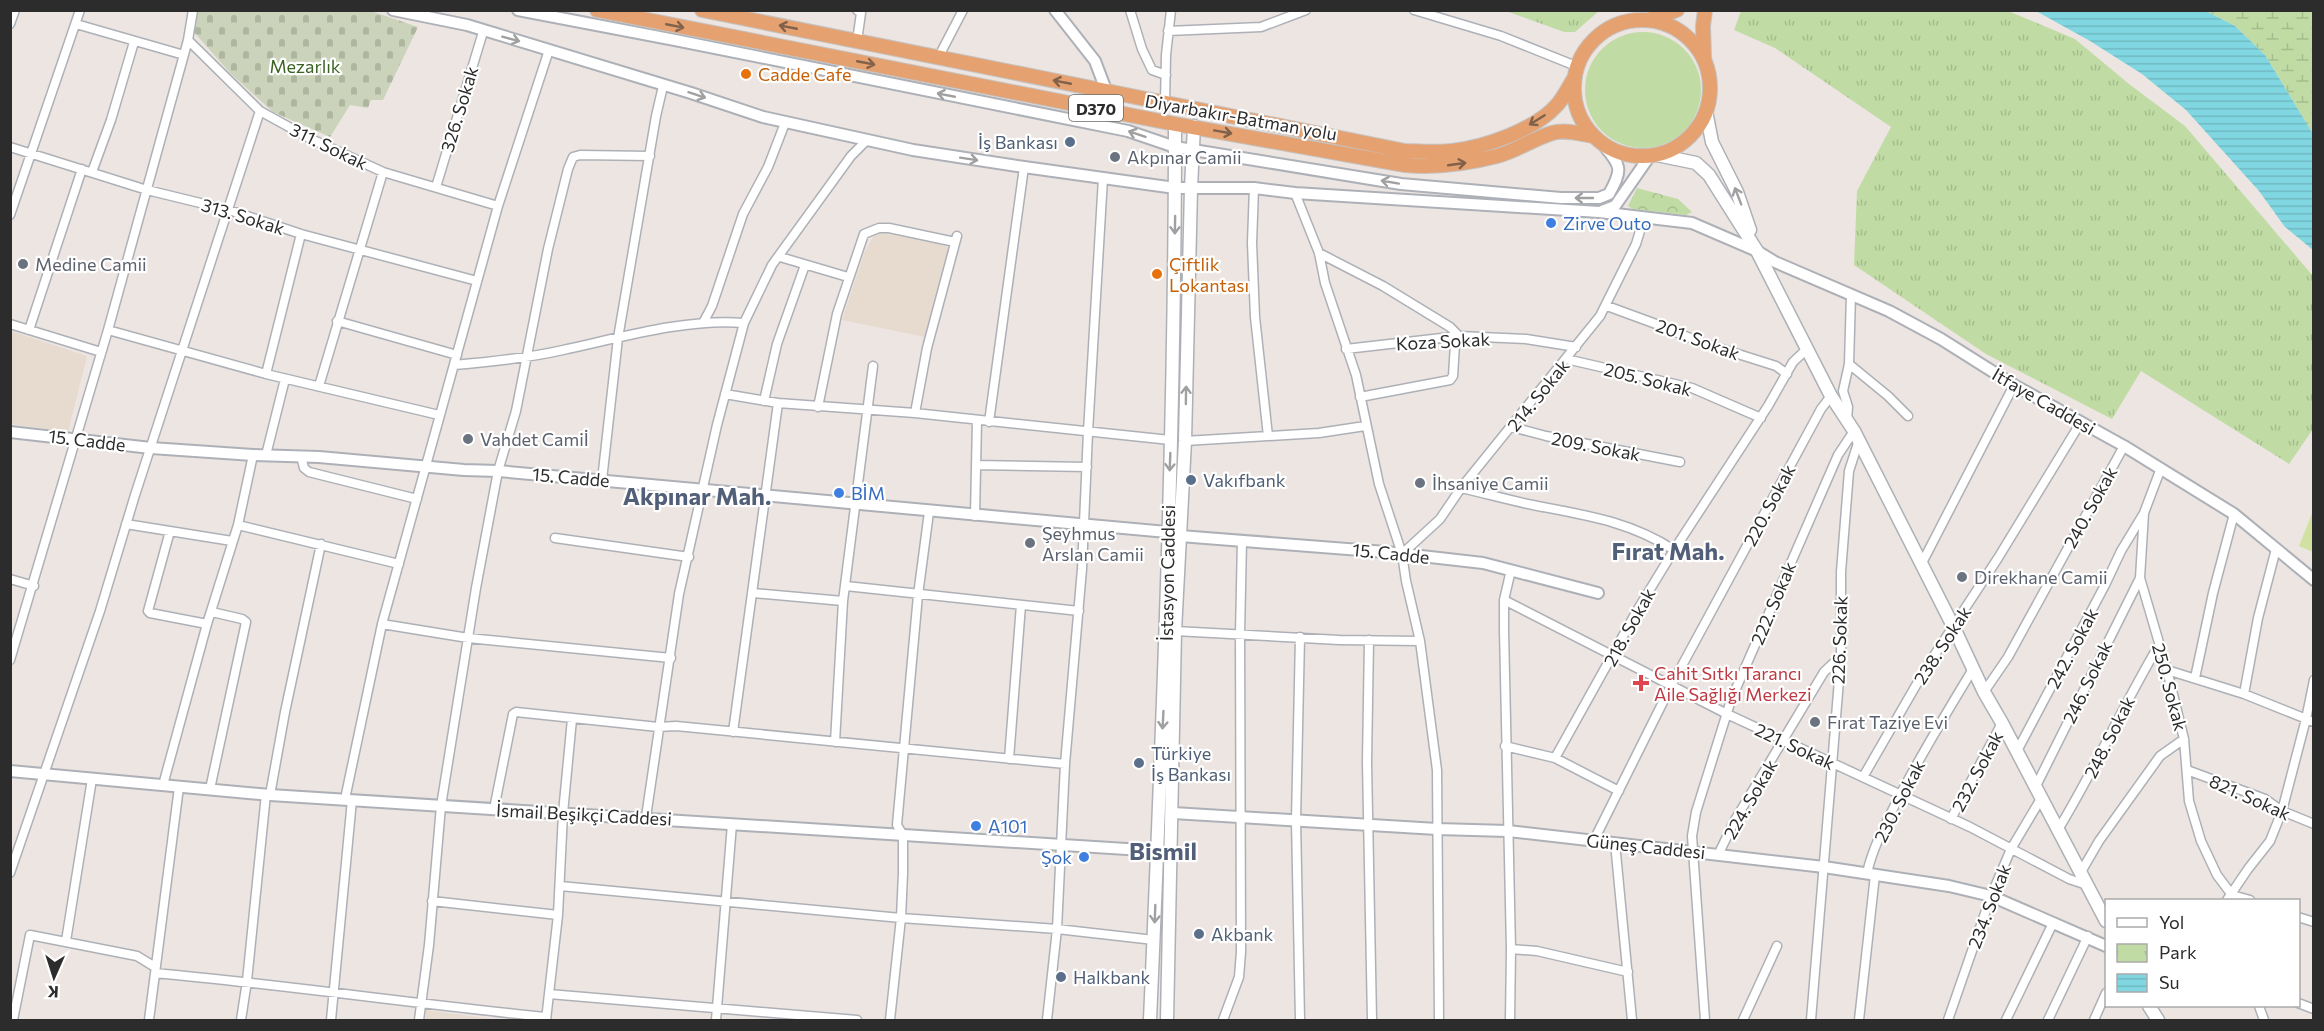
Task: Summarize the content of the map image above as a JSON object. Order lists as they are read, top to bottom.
{
  "streets": {
    "highway": ["D370", "Diyarbakır-Batman yolu"],
    "main road": ["İstasyon Caddesi"],
    "street": [
      "326. Sokak",
      "311. Sokak",
      "313. Sokak",
      "201. Sokak",
      "Koza Sokak",
      "205. Sokak",
      "214. Sokak",
      "İtfaye Caddesi",
      "15. Cadde",
      "209. Sokak",
      "220. Sokak",
      "240. Sokak",
      "222. Sokak",
      "218. Sokak",
      "226. Sokak",
      "238. Sokak",
      "242. Sokak",
      "246. Sokak",
      "250. Sokak",
      "248. Sokak",
      "221. Sokak",
      "232. Sokak",
      "821. Sokak",
      "224. Sokak",
      "230. Sokak",
      "İsmail Beşikçi Caddesi",
      "Güneş Caddesi",
      "234. Sokak"
    ]
  },
  "crossings": [
    ["326. Sokak", "311. Sokak"],
    ["326. Sokak", "İtfaye Caddesi"],
    ["Diyarbakır-Batman yolu", "İstasyon Caddesi"],
    ["201. Sokak", "214. Sokak"],
    ["201. Sokak", "218. Sokak"],
    ["Koza Sokak", "214. Sokak"],
    ["205. Sokak", "214. Sokak"],
    ["205. Sokak", "218. Sokak"],
    ["214. Sokak", "İtfaye Caddesi"],
    ["214. Sokak", "15. Cadde"],
    ["214. Sokak", "209. Sokak"],
    ["İtfaye Caddesi", "240. Sokak"],
    ["İtfaye Caddesi", "İstasyon Caddesi"],
    ["İtfaye Caddesi", "238. Sokak"],
    ["İtfaye Caddesi", "250. Sokak"],
    ["15. Cadde", "İstasyon Caddesi"],
    ["220. Sokak", "221. Sokak"],
    ["220. Sokak", "Güneş Caddesi"],
    ["İstasyon Caddesi", "İsmail Beşikçi Caddesi"],
    ["İstasyon Caddesi", "Güneş Caddesi"],
    ["222. Sokak", "226. Sokak"],
    ["222. Sokak", "221. Sokak"],
    ["222. Sokak", "Güneş Caddesi"],
    ["218. Sokak", "221. Sokak"],
    ["226. Sokak", "221. Sokak"],
    ["226. Sokak", "224. Sokak"],
    ["226. Sokak", "Güneş Caddesi"],
    ["238. Sokak", "221. Sokak"],
    ["242. Sokak", "250. Sokak"],
    ["246. Sokak", "250. Sokak"],
    ["250. Sokak", "248. Sokak"],
    ["250. Sokak", "821. Sokak"],
    ["221. Sokak", "232. Sokak"],
    ["221. Sokak", "224. Sokak"],
    ["221. Sokak", "230. Sokak"],
    ["221. Sokak", "234. Sokak"],
    ["224. Sokak", "Güneş Caddesi"],
    ["230. Sokak", "Güneş Caddesi"],
    ["Güneş Caddesi", "234. Sokak"]
  ],
  "districts": ["Akpınar Mah.", "Fırat Mah.", "Bismil"],
  "parks": ["Mezarlık"],
  "places": {
    "other": [
      "Cadde Cafe",
      "İş Bankası",
      "Akpınar Camii",
      "Zirve Outo",
      "Medine Camii",
      "Çiftlik Lokantası",
      "Vahdet Camiİ",
      "Vakıfbank",
      "İhsaniye Camii",
      "BİM",
      "Şeyhmus Arslan Camii",
      "Direkhane Camii",
      "Fırat Taziye Evi",
      "Türkiye İş Bankası",
      "A101",
      "Şok",
      "Akbank",
      "Halkbank"
    ],
    "health": ["Cahit Sıtkı Tarancı Aile Sağlığı Merkezi"]
  },
  "legend": ["Yol", "Park", "Su"],
  "north": "bottom"
}
